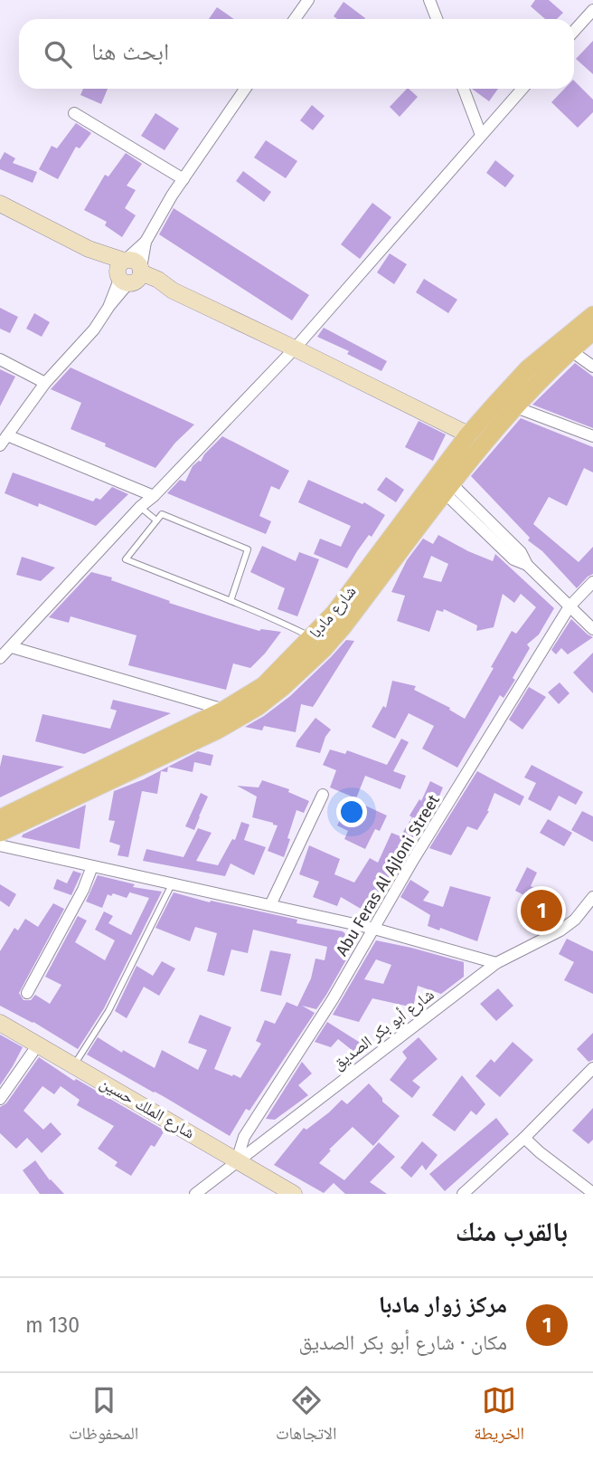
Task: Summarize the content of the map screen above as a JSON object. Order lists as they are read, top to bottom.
{
  "streets": {
    "main road": ["شارع مادبا"],
    "street": ["Abu Feras Al Ajloni Street", "شارع أبو بكر الصديق", "شارع الملك حسين"]
  },
  "crossings": [
    ["Abu Feras Al Ajloni Street", "شارع أبو بكر الصديق"],
    ["Abu Feras Al Ajloni Street", "شارع الملك حسين"],
    ["شارع أبو بكر الصديق", "شارع الملك حسين"]
  ],
  "page": {
    "search": "ابحث هنا",
    "pins": "1",
    "heading": "بالقرب منك",
    "list": [
      {
        "mark": "1",
        "name": "مركز زوار مادبا",
        "note": "مكان · شارع أبو بكر الصديق",
        "value": "130 m"
      }
    ],
    "nav": ["الخريطة", "الاتجاهات", "المحفوظات"]
  }
}
